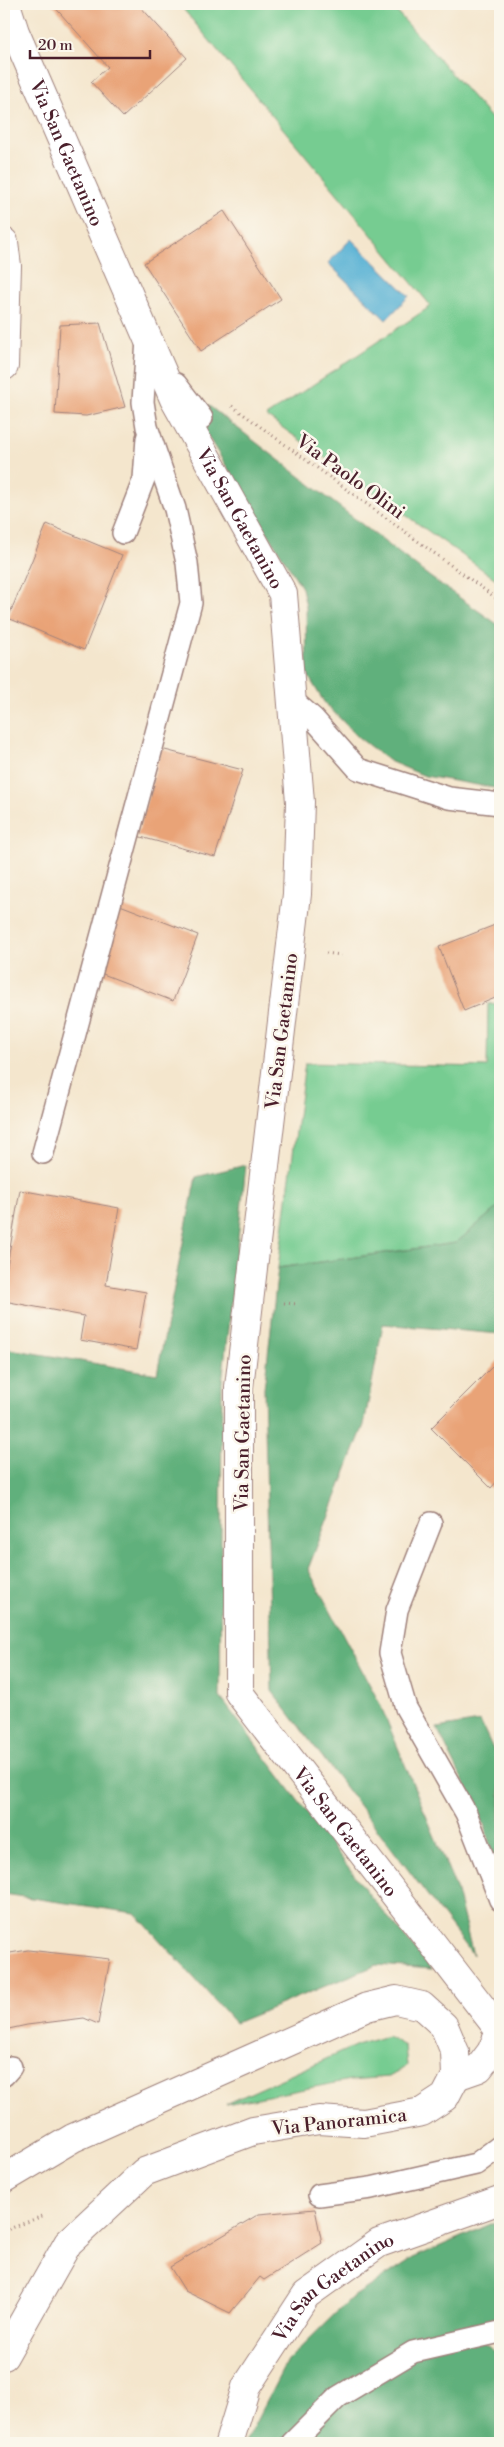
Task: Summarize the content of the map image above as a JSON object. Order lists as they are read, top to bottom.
{
  "streets": {
    "street": ["Via San Gaetanino", "Via Panoramica"],
    "path": ["Via Paolo Olini"]
  },
  "crossings": [
    ["Via San Gaetanino", "Via Panoramica"]
  ],
  "scale_bar": "20 m"
}
